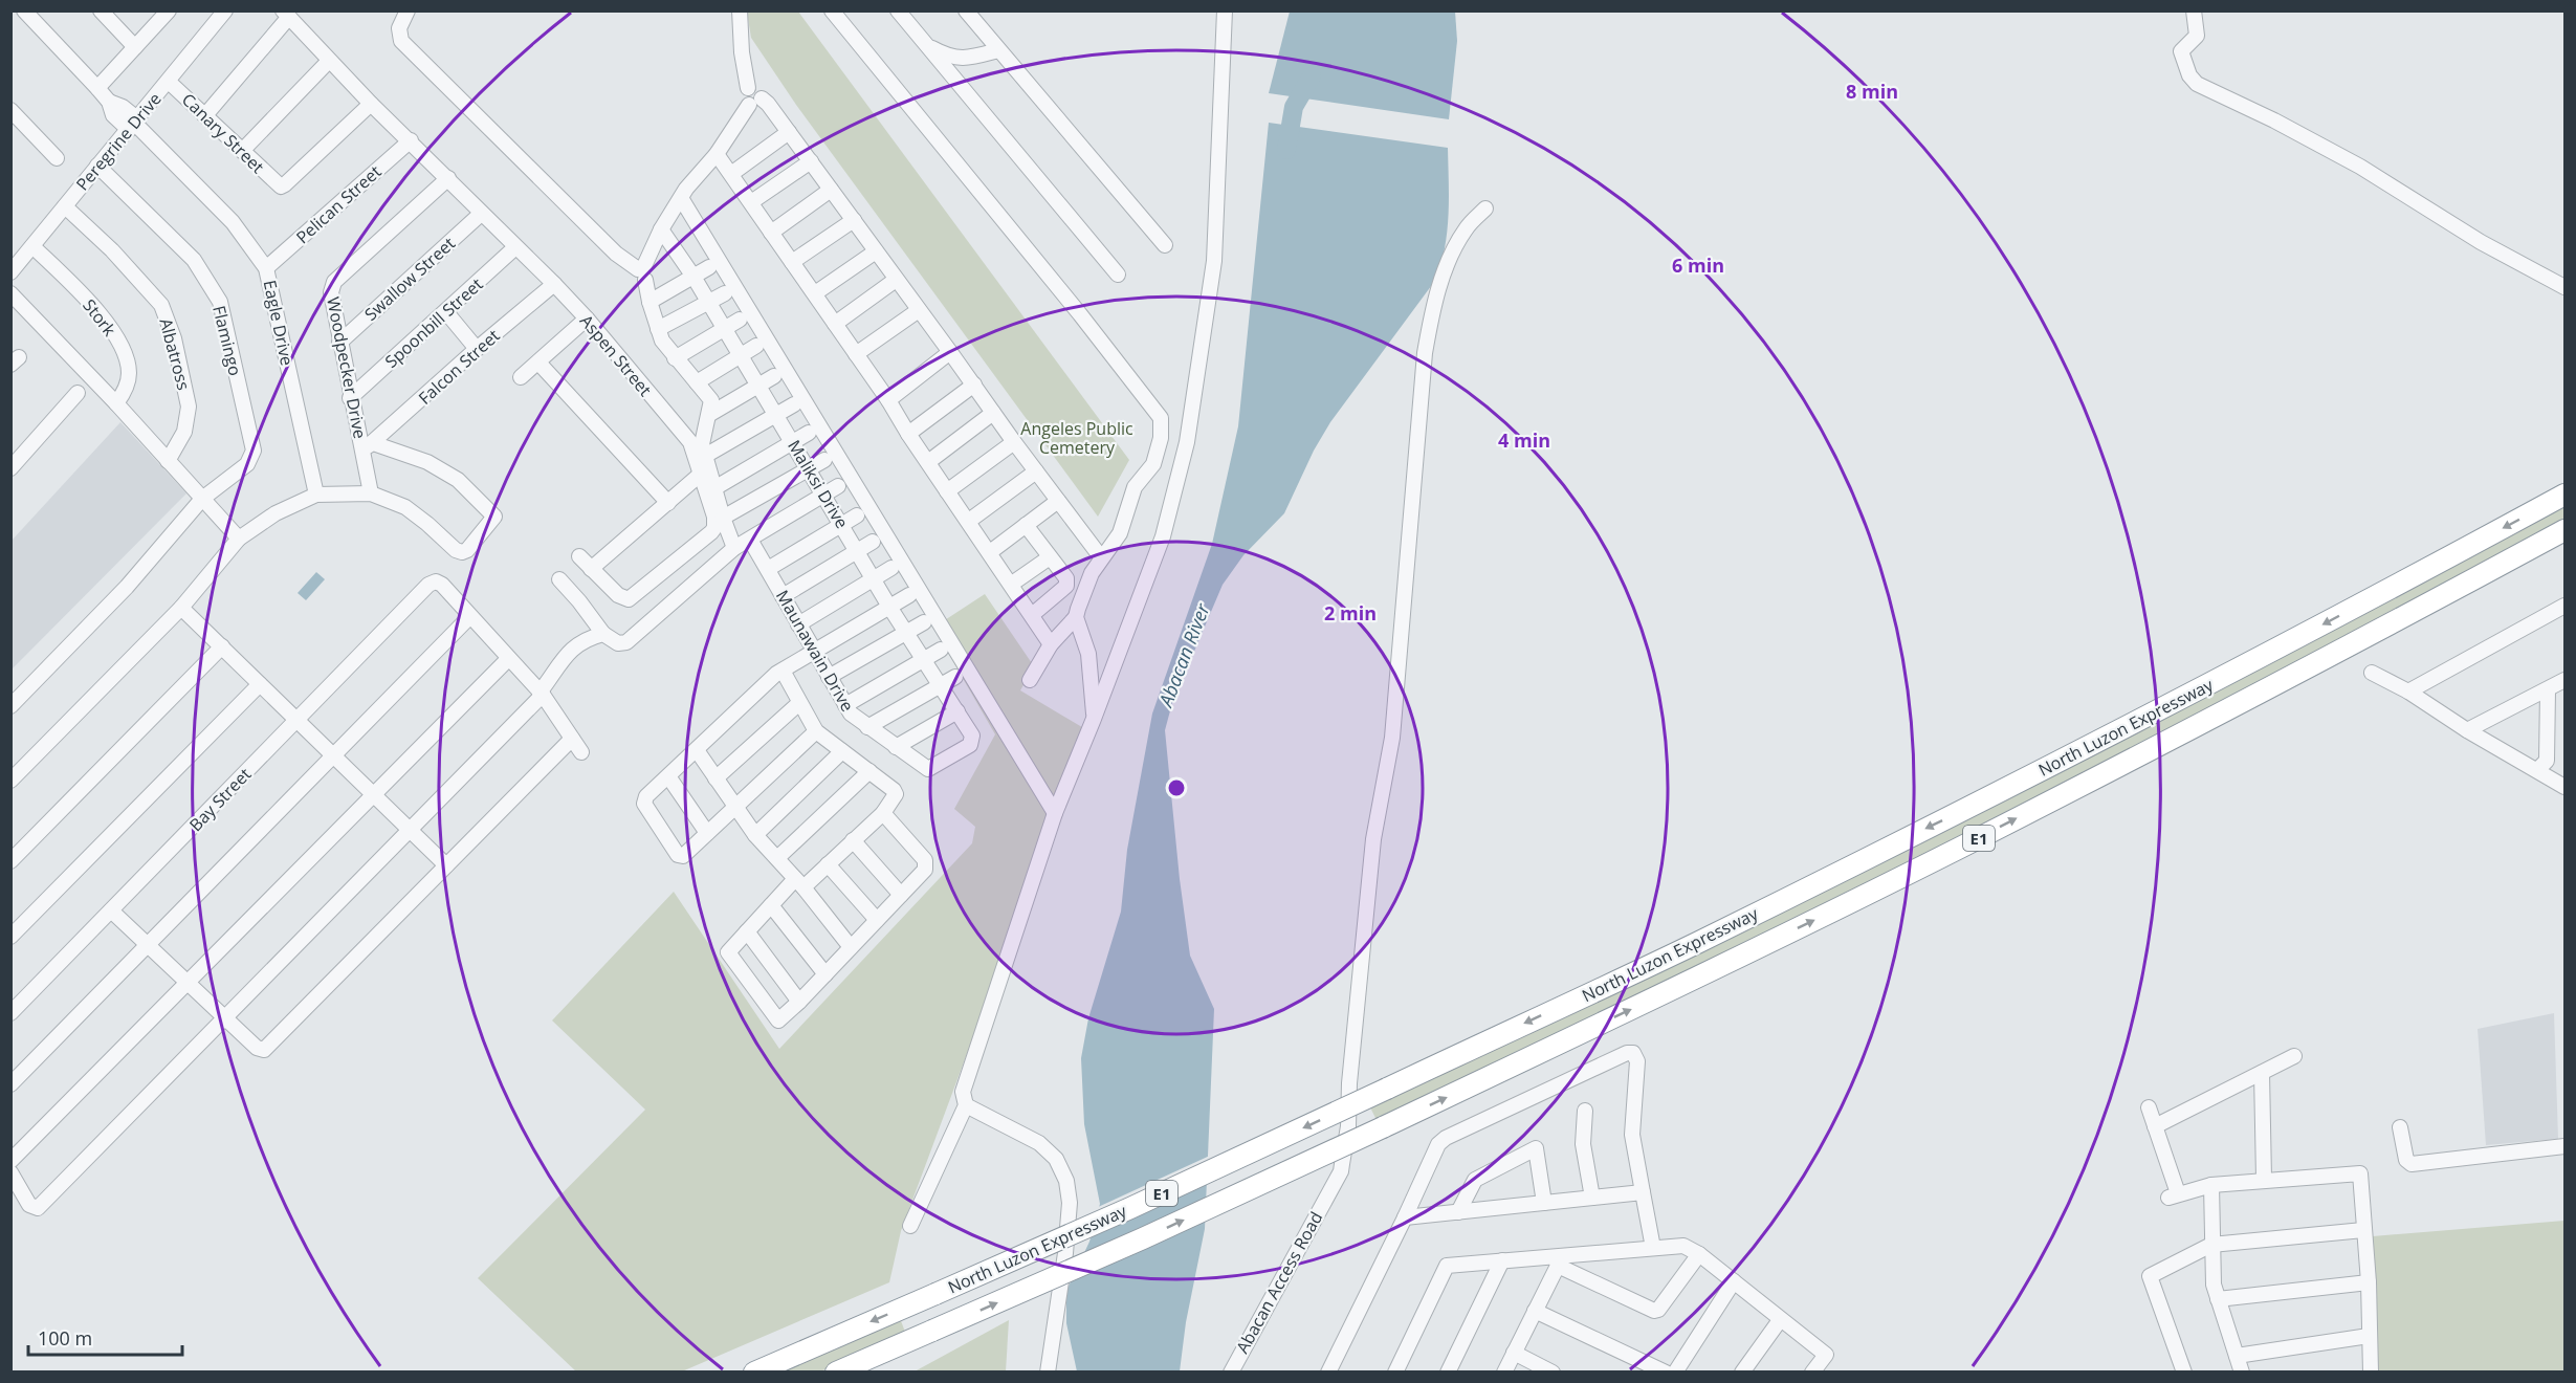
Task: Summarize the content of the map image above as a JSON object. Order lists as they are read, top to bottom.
{
  "streets": {
    "highway": ["North Luzon Expressway", "E1"],
    "street": [
      "Canary Street",
      "Peregrine Drive",
      "Pelican Street",
      "Swallow Street",
      "Stork",
      "Eagle Drive",
      "Spoonbill Street",
      "Flamingo",
      "Albatross",
      "Aspen Street",
      "Falcon Street",
      "Woodpecker Drive",
      "Maliksi Drive",
      "Maunawain Drive",
      "Bay Street",
      "Abacan Access Road"
    ]
  },
  "crossings": [
    ["Canary Street", "Peregrine Drive"],
    ["Peregrine Drive", "Stork"],
    ["Peregrine Drive", "Eagle Drive"],
    ["Peregrine Drive", "Flamingo"],
    ["Peregrine Drive", "Albatross"],
    ["Pelican Street", "Eagle Drive"],
    ["Swallow Street", "Woodpecker Drive"],
    ["Spoonbill Street", "Aspen Street"],
    ["Spoonbill Street", "Woodpecker Drive"],
    ["Aspen Street", "Falcon Street"],
    ["Falcon Street", "Woodpecker Drive"],
    ["Maliksi Drive", "Maunawain Drive"]
  ],
  "water": ["Abacan River"],
  "parks": ["Angeles Public Cemetery"],
  "scale_bar": "100 m",
  "rings": [
    "8 min",
    "6 min",
    "4 min",
    "2 min"
  ]
}
